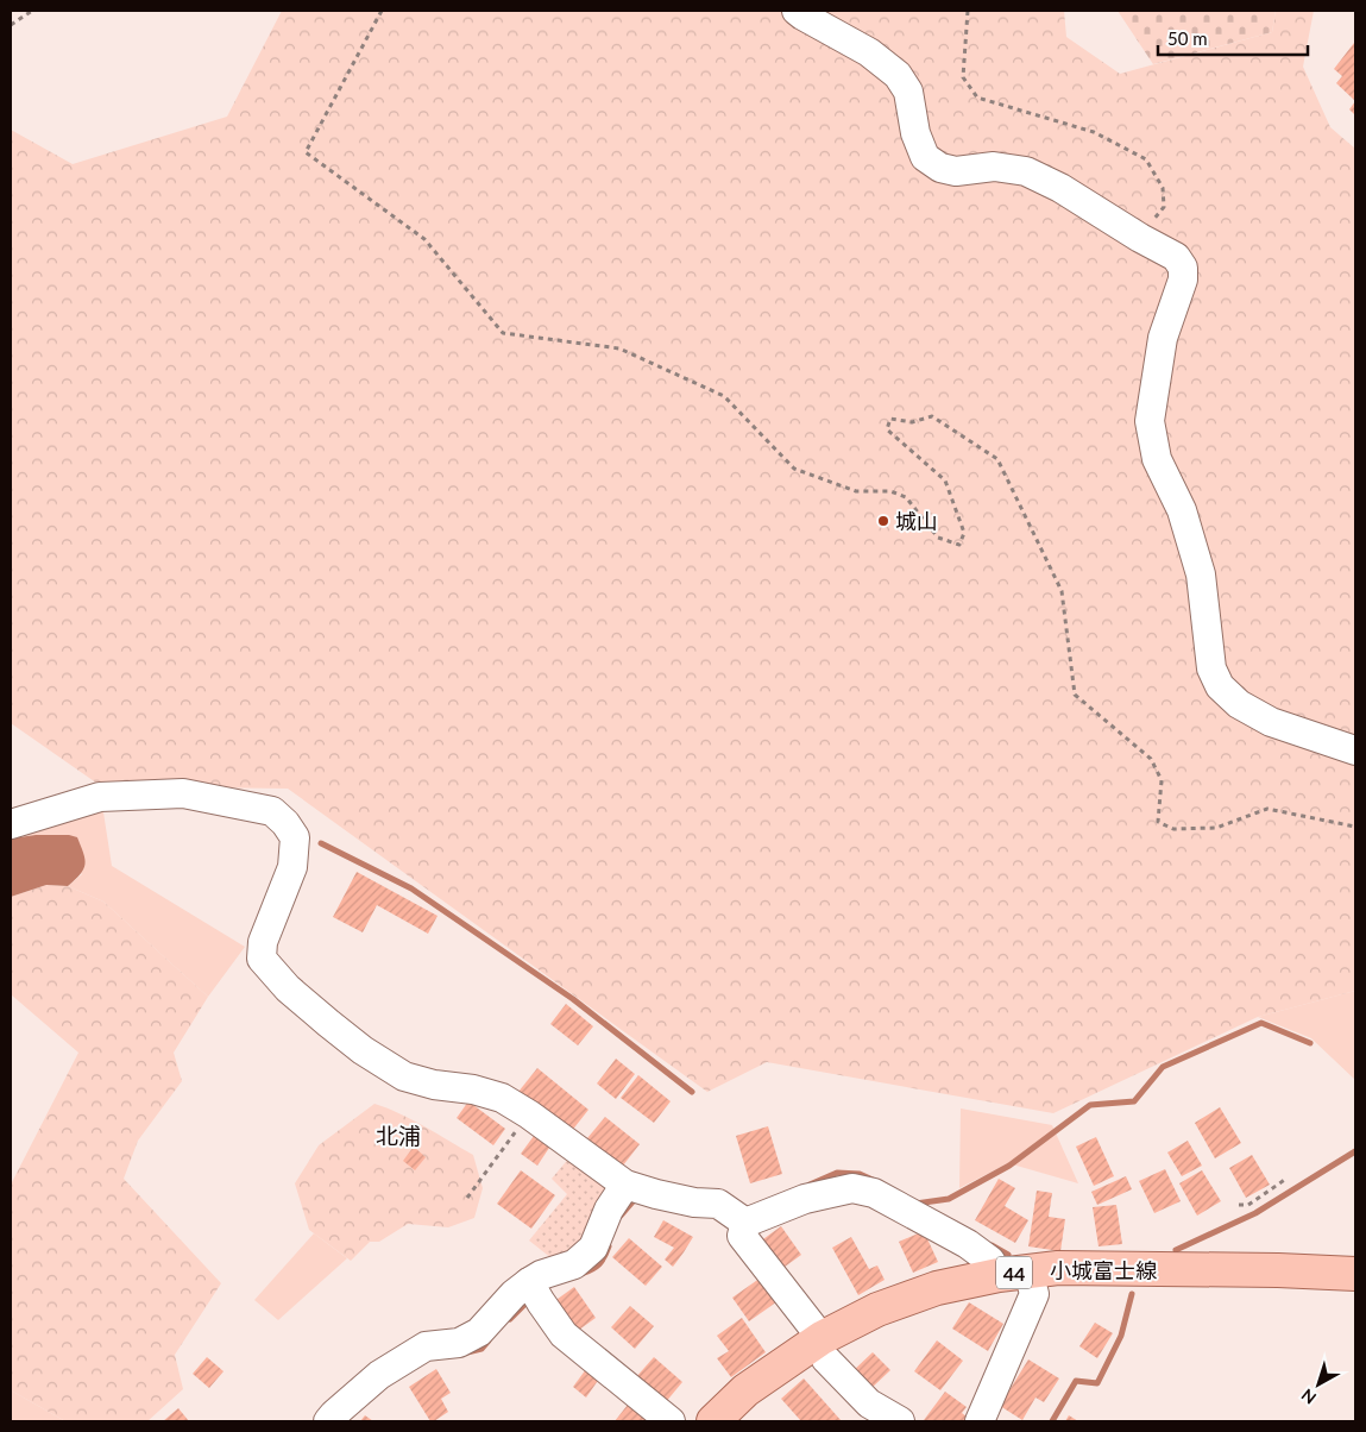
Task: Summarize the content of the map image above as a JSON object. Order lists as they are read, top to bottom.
{
  "streets": {
    "main road": ["小城富士線", "44"]
  },
  "districts": ["北浦"],
  "places": ["城山"],
  "scale_bar": "50 m",
  "north": "bottom left"
}
